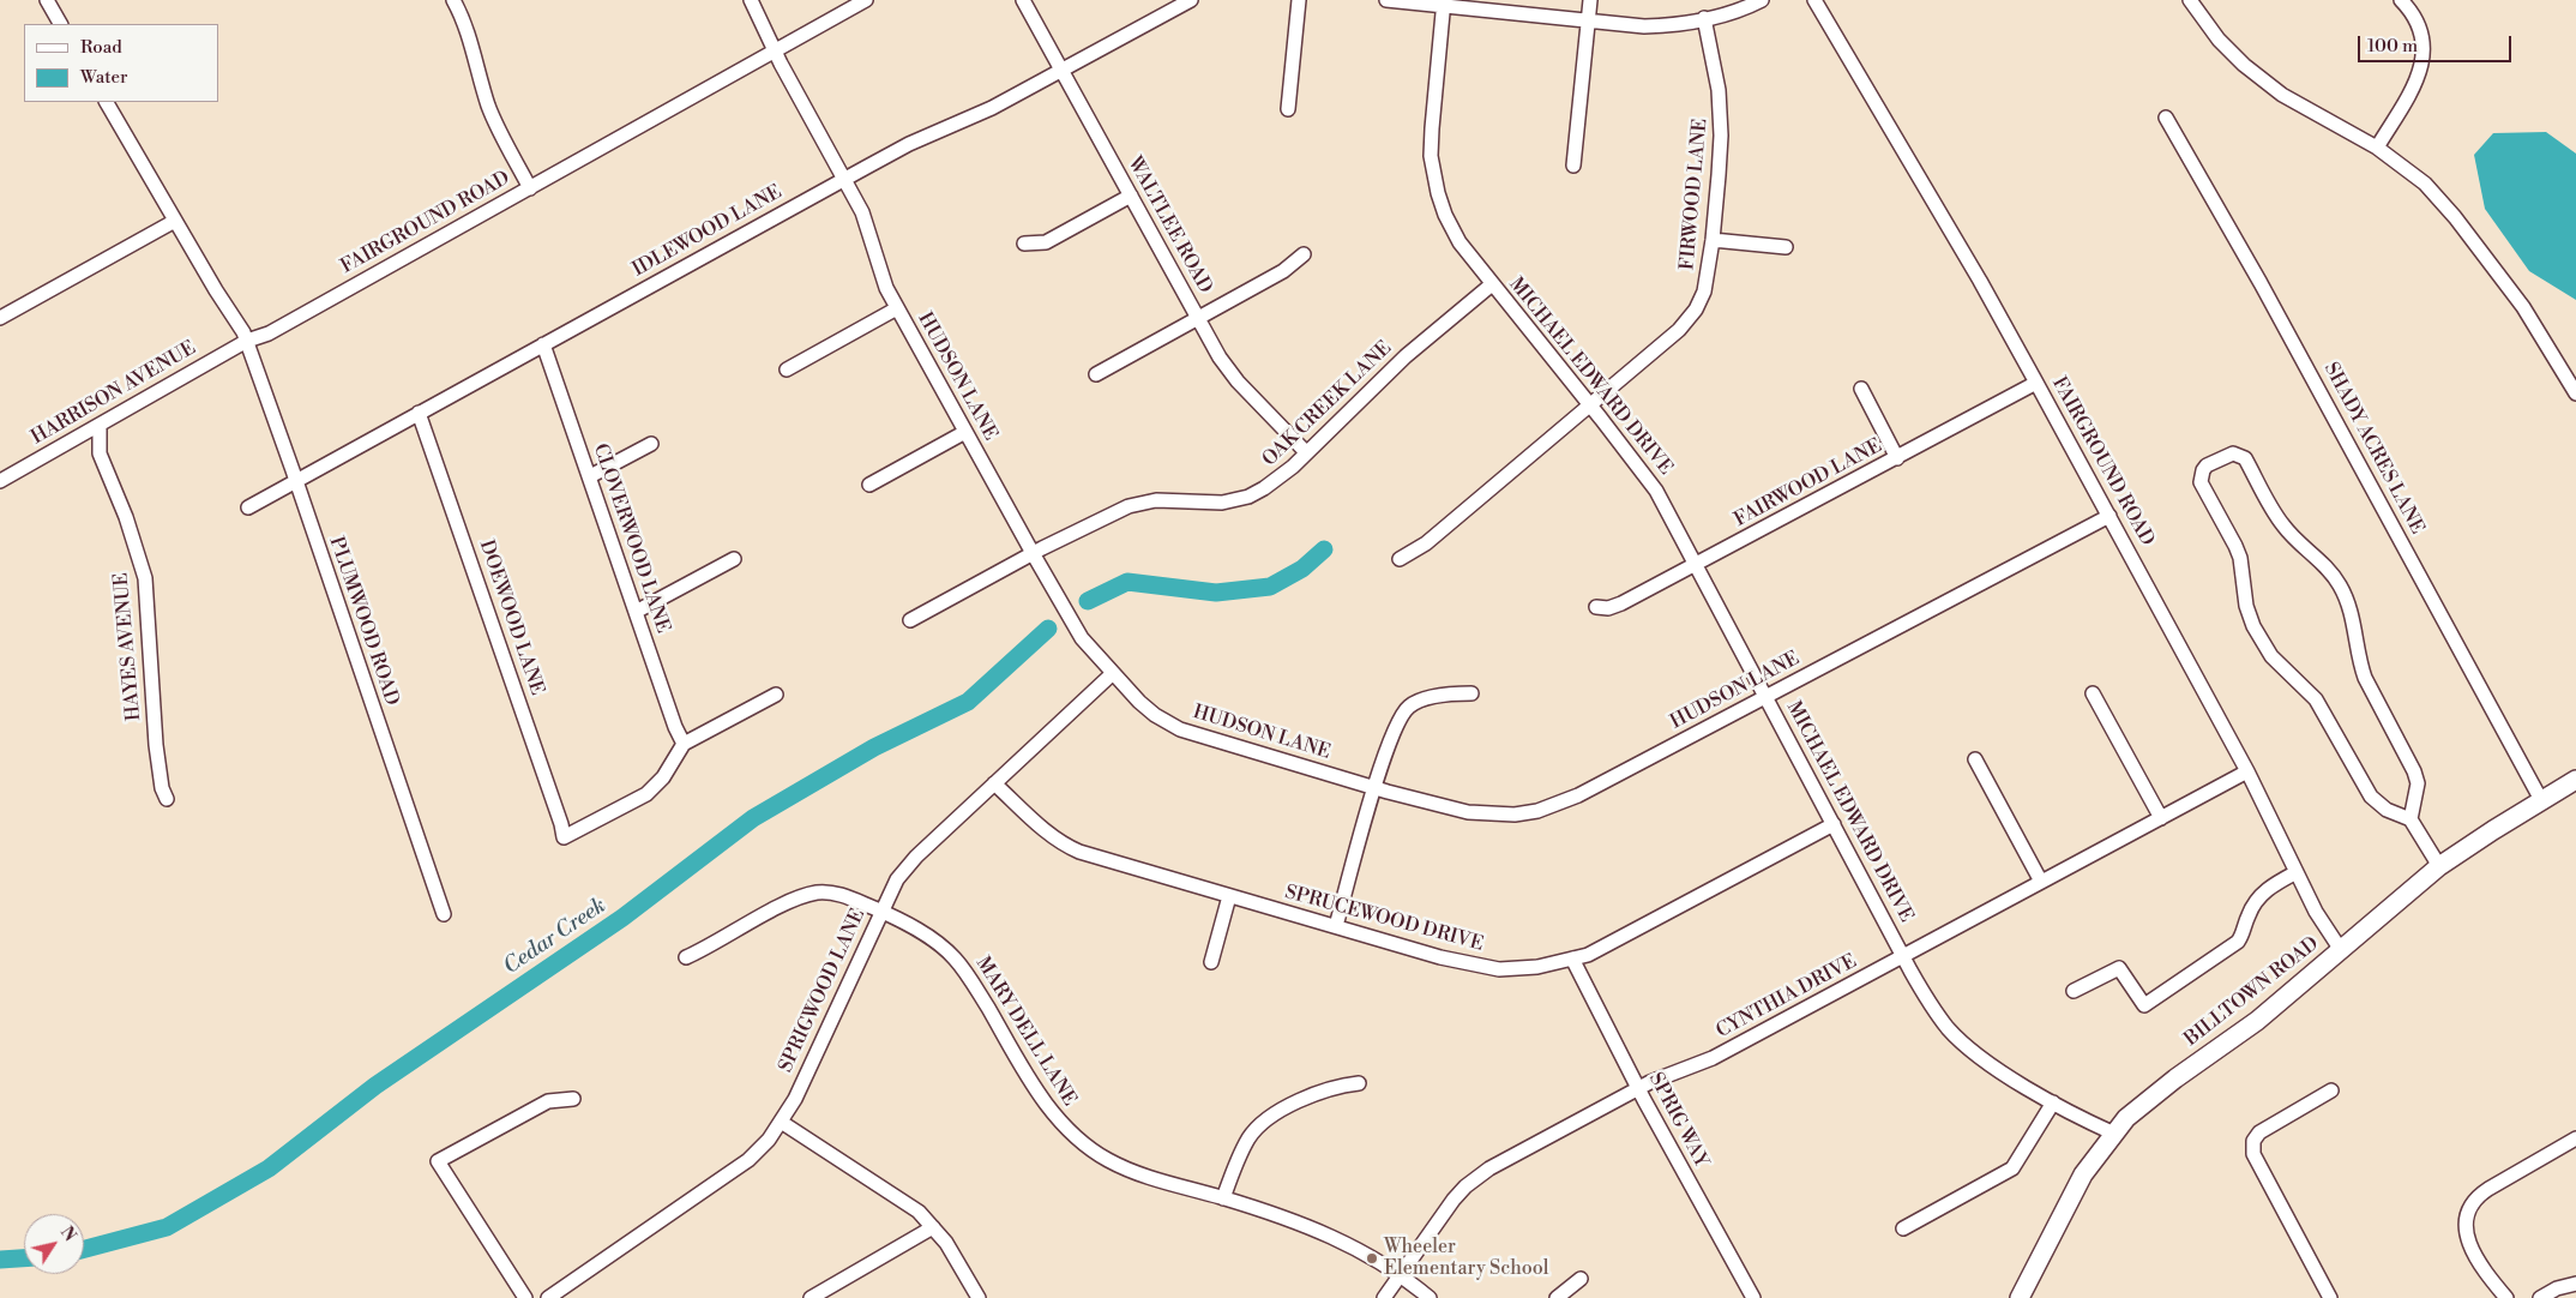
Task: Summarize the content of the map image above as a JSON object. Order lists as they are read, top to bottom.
{
  "streets": {
    "main road": ["BILLTOWN ROAD"],
    "street": [
      "FIRWOOD LANE",
      "FAIRGROUND ROAD",
      "WALTLEE ROAD",
      "IDLEWOOD LANE",
      "HUDSON LANE",
      "MICHAEL EDWARD DRIVE",
      "HARRISON AVENUE",
      "OAK CREEK LANE",
      "SHADY ACRES LANE",
      "FAIRWOOD LANE",
      "CLOVERWOOD LANE",
      "DOEWOOD LANE",
      "PLUMWOOD ROAD",
      "HAYES AVENUE",
      "SPRUCEWOOD DRIVE",
      "SPRIGWOOD LANE",
      "CYNTHIA DRIVE",
      "MARY DELL LANE",
      "SPRIG WAY"
    ]
  },
  "crossings": [
    ["FIRWOOD LANE", "MICHAEL EDWARD DRIVE"],
    ["FAIRGROUND ROAD", "HUDSON LANE"],
    ["FAIRGROUND ROAD", "HARRISON AVENUE"],
    ["FAIRGROUND ROAD", "FAIRWOOD LANE"],
    ["FAIRGROUND ROAD", "PLUMWOOD ROAD"],
    ["FAIRGROUND ROAD", "BILLTOWN ROAD"],
    ["FAIRGROUND ROAD", "CYNTHIA DRIVE"],
    ["WALTLEE ROAD", "IDLEWOOD LANE"],
    ["WALTLEE ROAD", "OAK CREEK LANE"],
    ["IDLEWOOD LANE", "HUDSON LANE"],
    ["IDLEWOOD LANE", "CLOVERWOOD LANE"],
    ["IDLEWOOD LANE", "DOEWOOD LANE"],
    ["IDLEWOOD LANE", "PLUMWOOD ROAD"],
    ["HUDSON LANE", "MICHAEL EDWARD DRIVE"],
    ["HUDSON LANE", "OAK CREEK LANE"],
    ["HUDSON LANE", "SPRIGWOOD LANE"],
    ["MICHAEL EDWARD DRIVE", "OAK CREEK LANE"],
    ["MICHAEL EDWARD DRIVE", "FAIRWOOD LANE"],
    ["MICHAEL EDWARD DRIVE", "SPRUCEWOOD DRIVE"],
    ["MICHAEL EDWARD DRIVE", "BILLTOWN ROAD"],
    ["MICHAEL EDWARD DRIVE", "CYNTHIA DRIVE"],
    ["HARRISON AVENUE", "PLUMWOOD ROAD"],
    ["HARRISON AVENUE", "HAYES AVENUE"],
    ["SHADY ACRES LANE", "BILLTOWN ROAD"],
    ["CLOVERWOOD LANE", "DOEWOOD LANE"],
    ["SPRUCEWOOD DRIVE", "SPRIGWOOD LANE"],
    ["SPRUCEWOOD DRIVE", "SPRIG WAY"],
    ["SPRIGWOOD LANE", "MARY DELL LANE"],
    ["CYNTHIA DRIVE", "MARY DELL LANE"],
    ["CYNTHIA DRIVE", "SPRIG WAY"]
  ],
  "water": ["Cedar Creek"],
  "places": ["Wheeler Elementary School"],
  "legend": ["Road", "Water"],
  "scale_bar": "100 m",
  "north": "top right"
}
